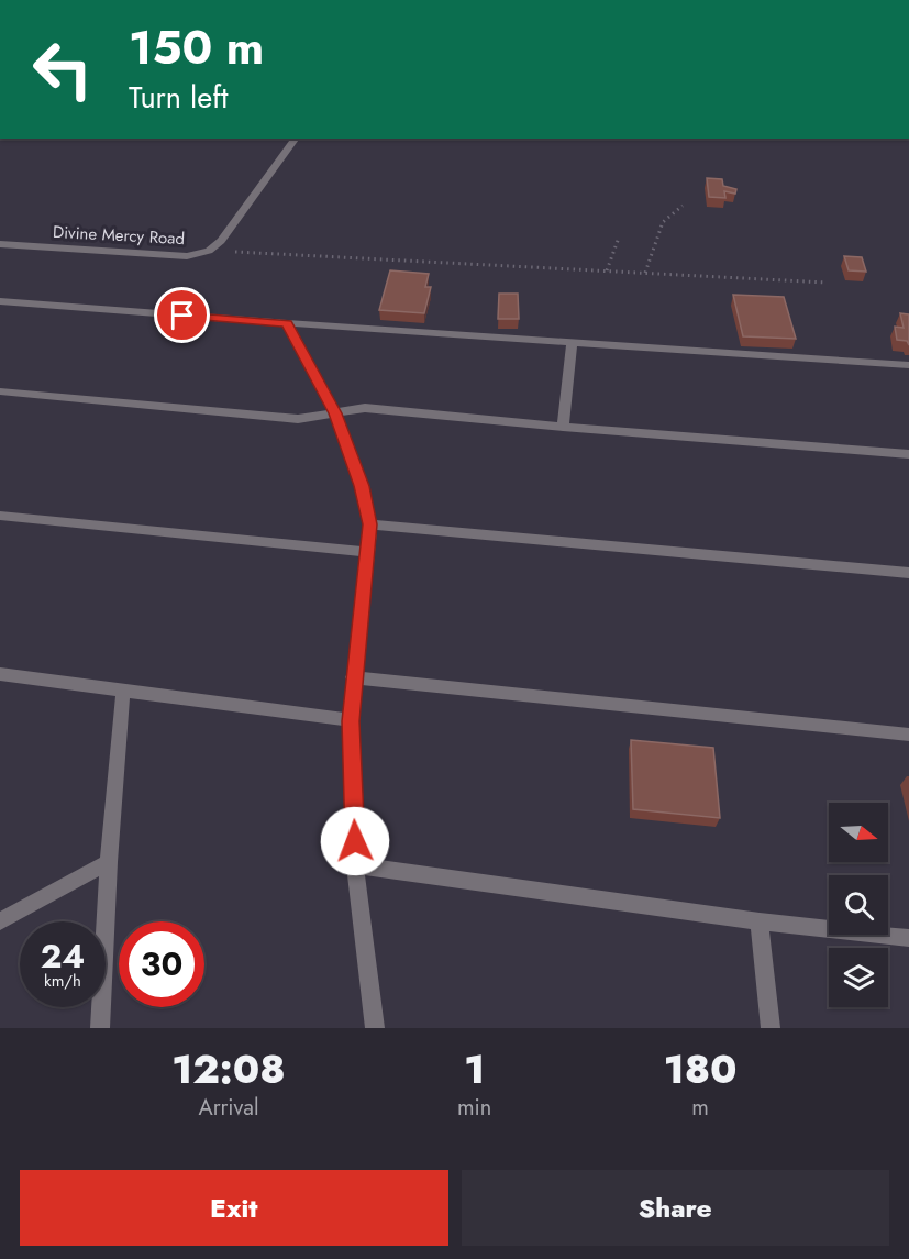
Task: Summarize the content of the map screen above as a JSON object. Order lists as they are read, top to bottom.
{
  "streets": {
    "street": ["Divine Mercy Road"]
  },
  "north": "right",
  "page": {
    "turn": ["150 m", "Turn left"],
    "speed": "24 km/h",
    "limit": "30",
    "eta": [
      "12:08",
      "Arrival",
      "1",
      "min",
      "180",
      "m"
    ],
    "buttons": ["Exit", "Share"]
  }
}
